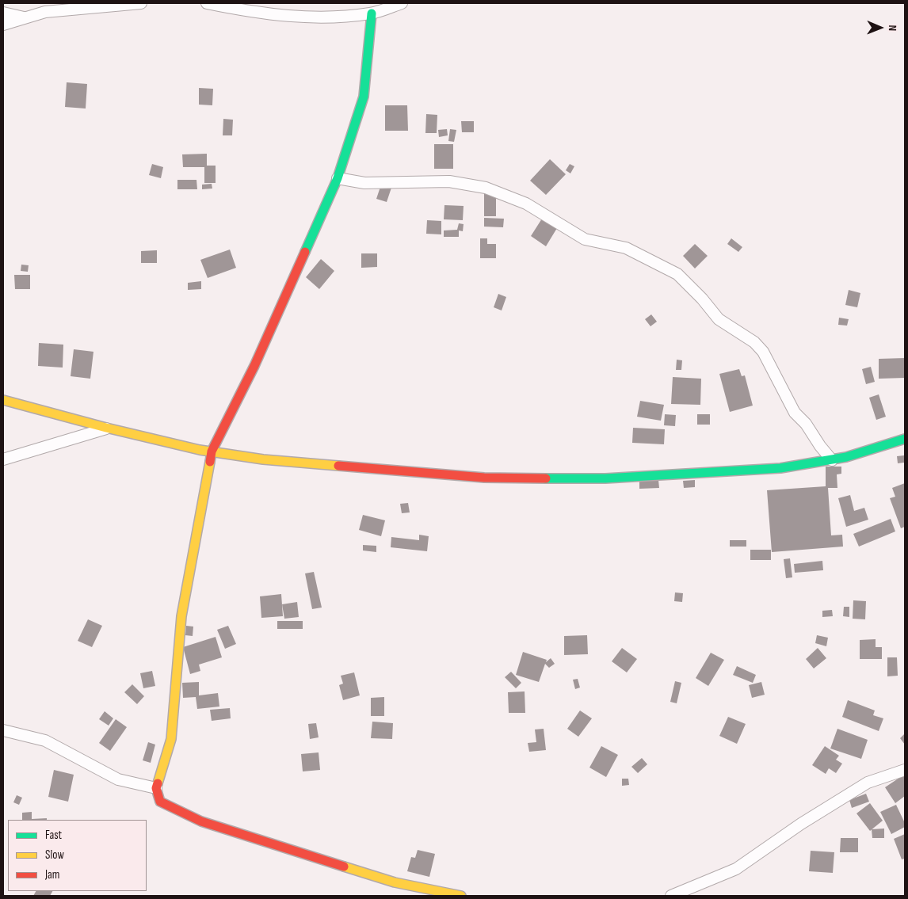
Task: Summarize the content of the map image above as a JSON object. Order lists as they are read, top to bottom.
{
  "legend": ["Fast", "Slow", "Jam"],
  "north": "right"
}
